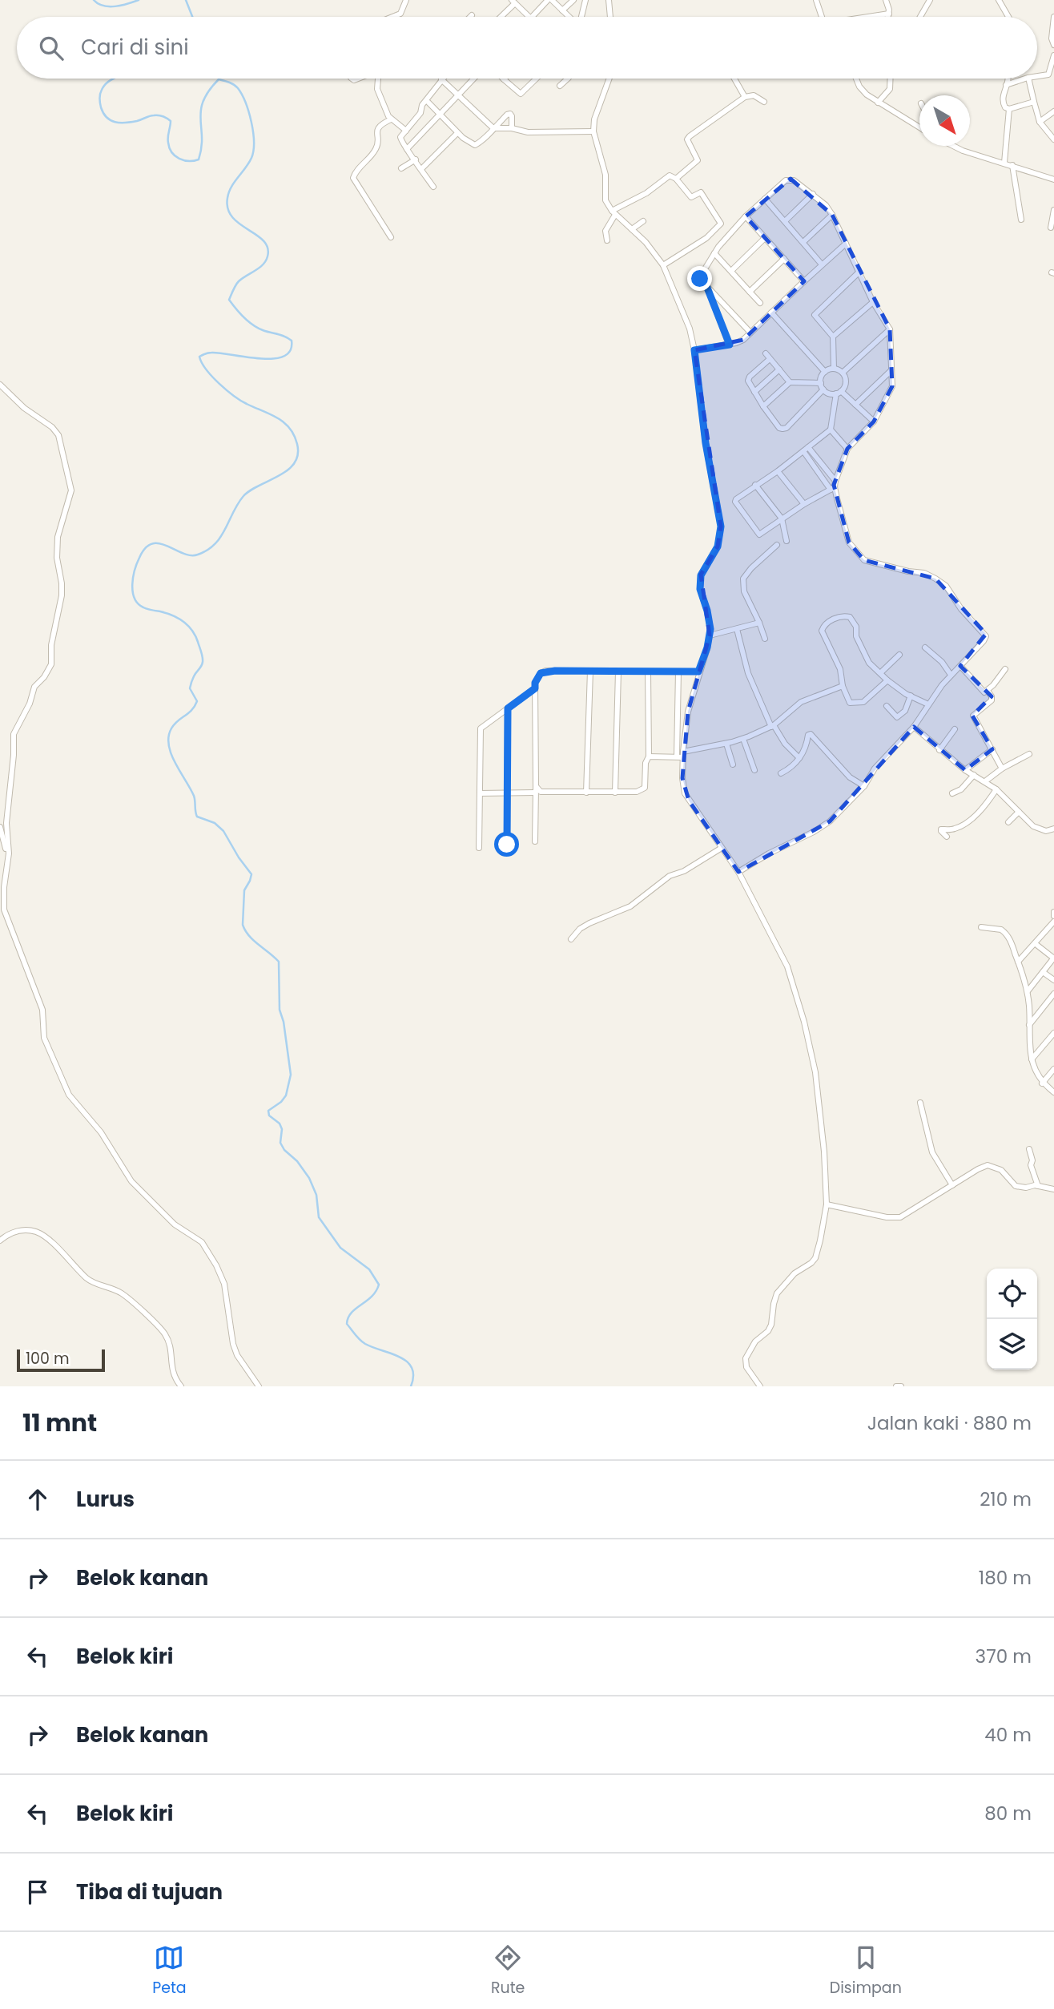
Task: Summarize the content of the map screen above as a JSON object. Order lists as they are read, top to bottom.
{
  "scale_bar": "100 m",
  "north": "bottom right",
  "page": {
    "search": "Cari di sini",
    "scale": "100 m",
    "heading": ["11 mnt", "Jalan kaki · 880 m"],
    "list": [
      ["Lurus", "210 m"],
      ["Belok kanan", "180 m"],
      ["Belok kiri", "370 m"],
      ["Belok kanan", "40 m"],
      ["Belok kiri", "80 m"],
      "Tiba di tujuan"
    ],
    "nav": ["Peta", "Rute", "Disimpan"]
  }
}
